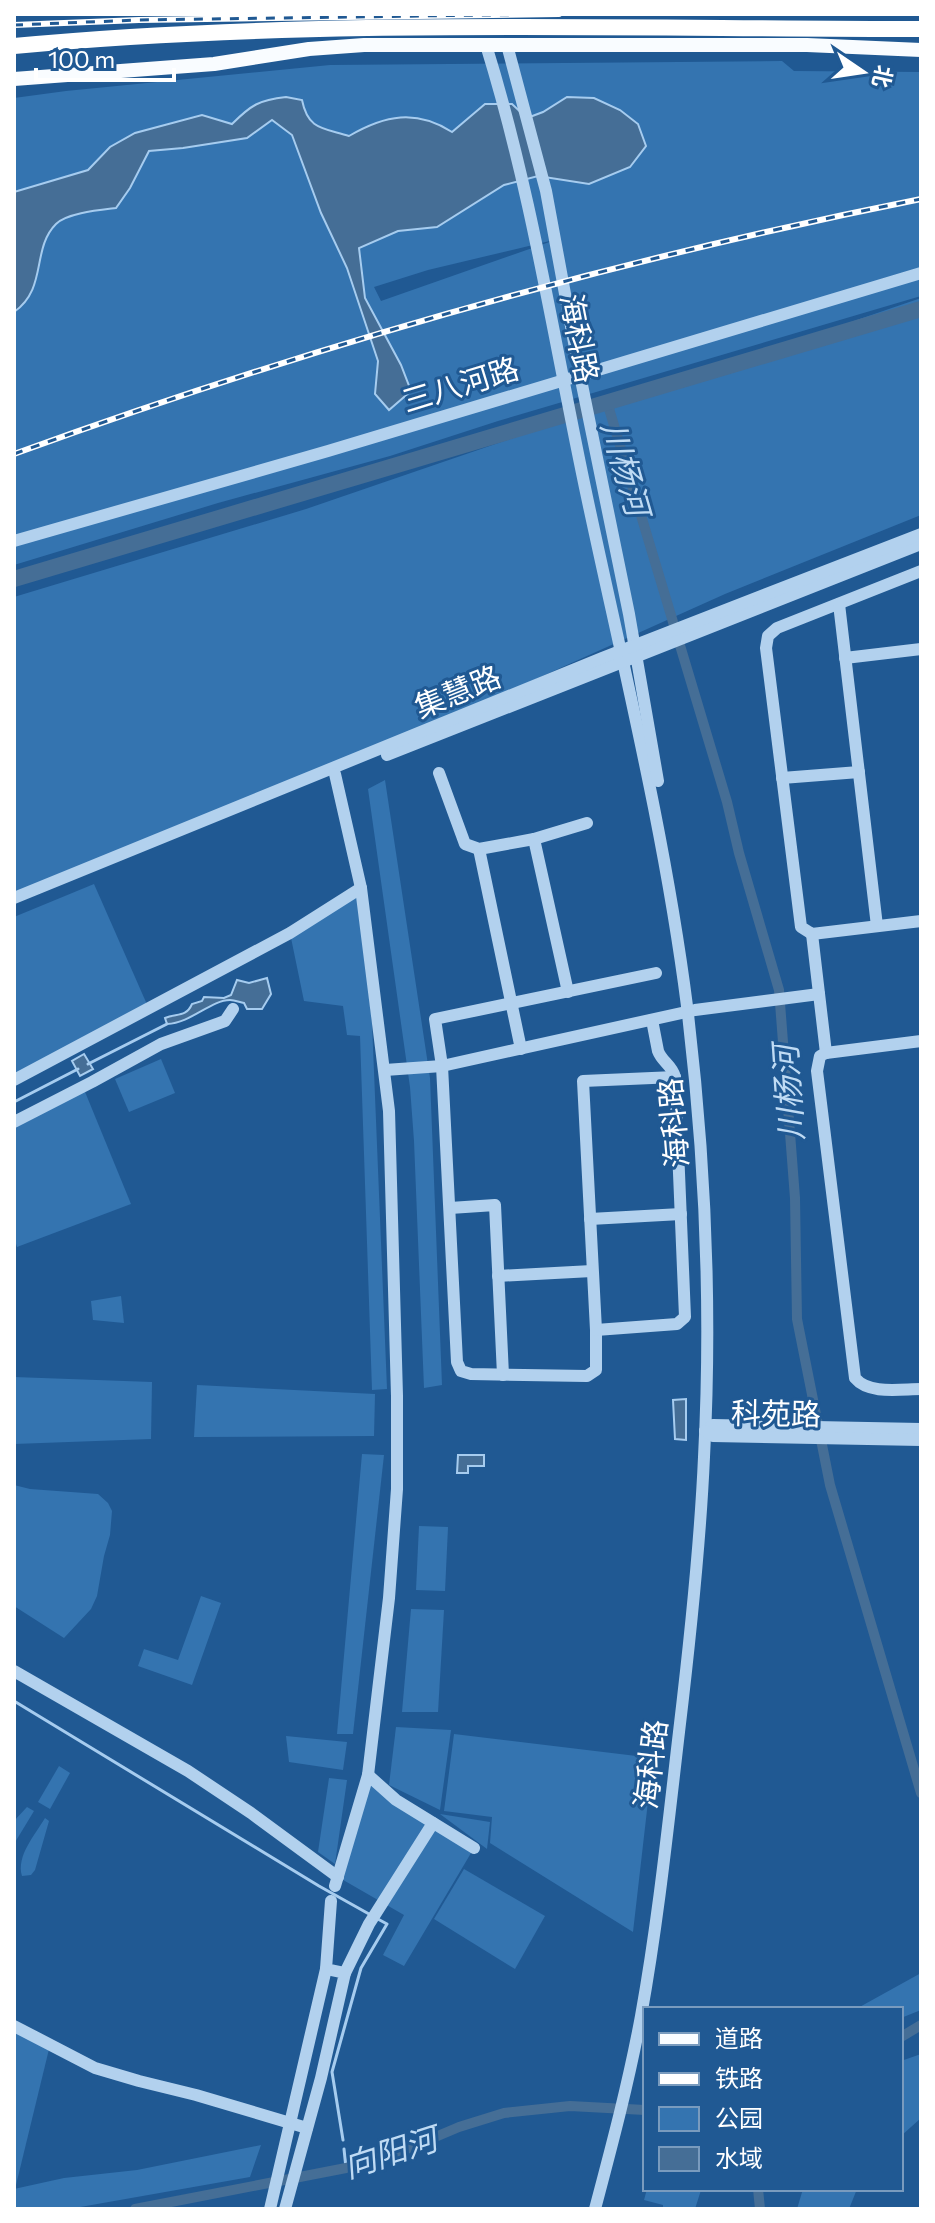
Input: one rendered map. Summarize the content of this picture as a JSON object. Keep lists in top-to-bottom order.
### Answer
{
  "streets": {
    "street": [
      "海科路",
      "三八河路",
      "集慧路",
      "科苑路"
    ]
  },
  "crossings": [
    ["海科路", "三八河路"],
    ["海科路", "集慧路"],
    ["海科路", "科苑路"]
  ],
  "water": ["川杨河", "向阳河"],
  "legend": [
    "道路",
    "铁路",
    "公园",
    "水域"
  ],
  "scale_bar": "100 m",
  "north": "right"
}
